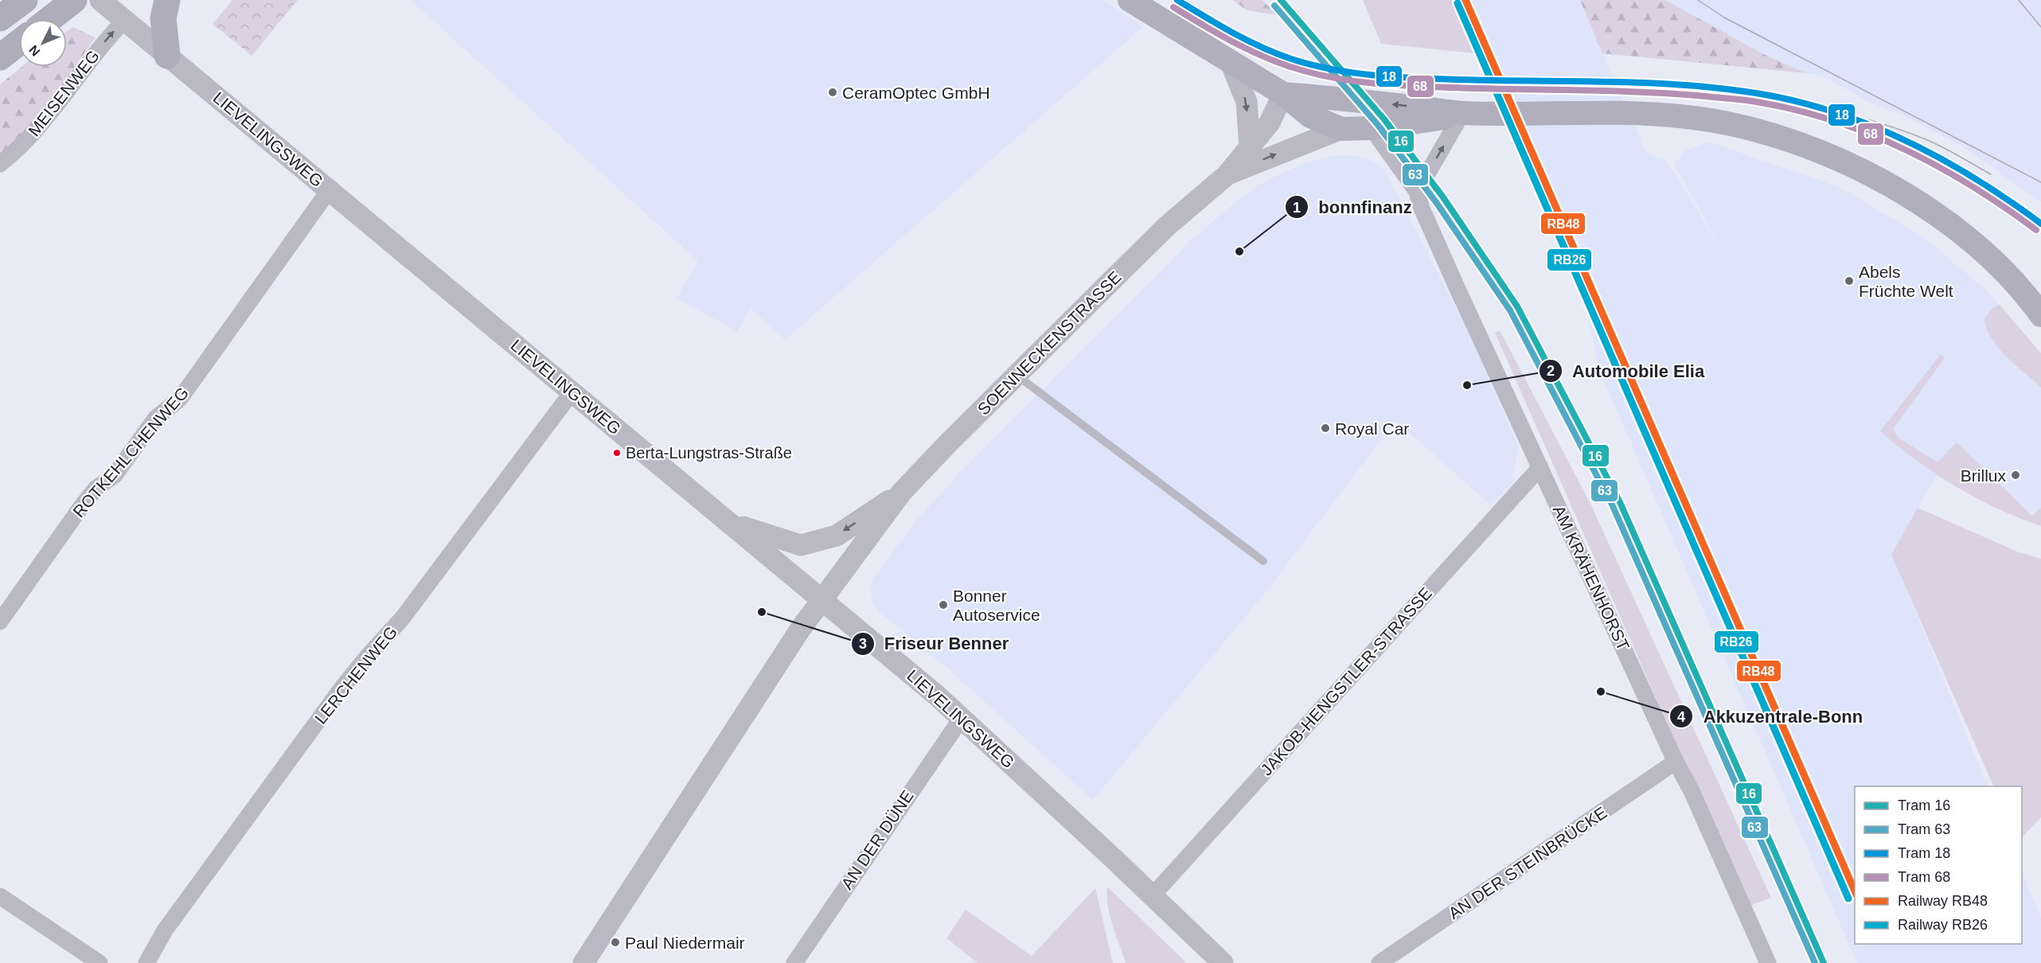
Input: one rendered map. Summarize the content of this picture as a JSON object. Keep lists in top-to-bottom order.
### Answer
{
  "streets": {
    "street": [
      "MEISENWEG",
      "LIEVELINGSWEG",
      "SOENNECKENSTRASSE",
      "ROTKEHLCHENWEG",
      "AM KRÄHENHORST",
      "LERCHENWEG",
      "JAKOB-HENGSTLER-STRASSE",
      "AN DER DÜNE",
      "AN DER STEINBRÜCKE"
    ]
  },
  "crossings": [
    ["MEISENWEG", "LIEVELINGSWEG"],
    ["LIEVELINGSWEG", "SOENNECKENSTRASSE"],
    ["LIEVELINGSWEG", "ROTKEHLCHENWEG"],
    ["LIEVELINGSWEG", "LERCHENWEG"],
    ["LIEVELINGSWEG", "JAKOB-HENGSTLER-STRASSE"],
    ["LIEVELINGSWEG", "AN DER DÜNE"],
    ["AM KRÄHENHORST", "JAKOB-HENGSTLER-STRASSE"],
    ["AM KRÄHENHORST", "AN DER STEINBRÜCKE"]
  ],
  "one_way": ["MEISENWEG"],
  "places": [
    "CeramOptec GmbH",
    "bonnfinanz",
    "Abels Früchte Welt",
    "Automobile Elia",
    "Royal Car",
    "Berta-Lungstras-Straße",
    "Brillux",
    "Bonner Autoservice",
    "Friseur Benner",
    "Akkuzentrale-Bonn",
    "Paul Niedermair"
  ],
  "lines": [
    "tram line 16",
    "tram line 18",
    "rail line RB48",
    "rail line RB26",
    "tram line 63",
    "tram line 68"
  ],
  "legend": [
    "Tram 16",
    "Tram 63",
    "Tram 18",
    "Tram 68",
    "Railway RB48",
    "Railway RB26"
  ],
  "north": "bottom left"
}
